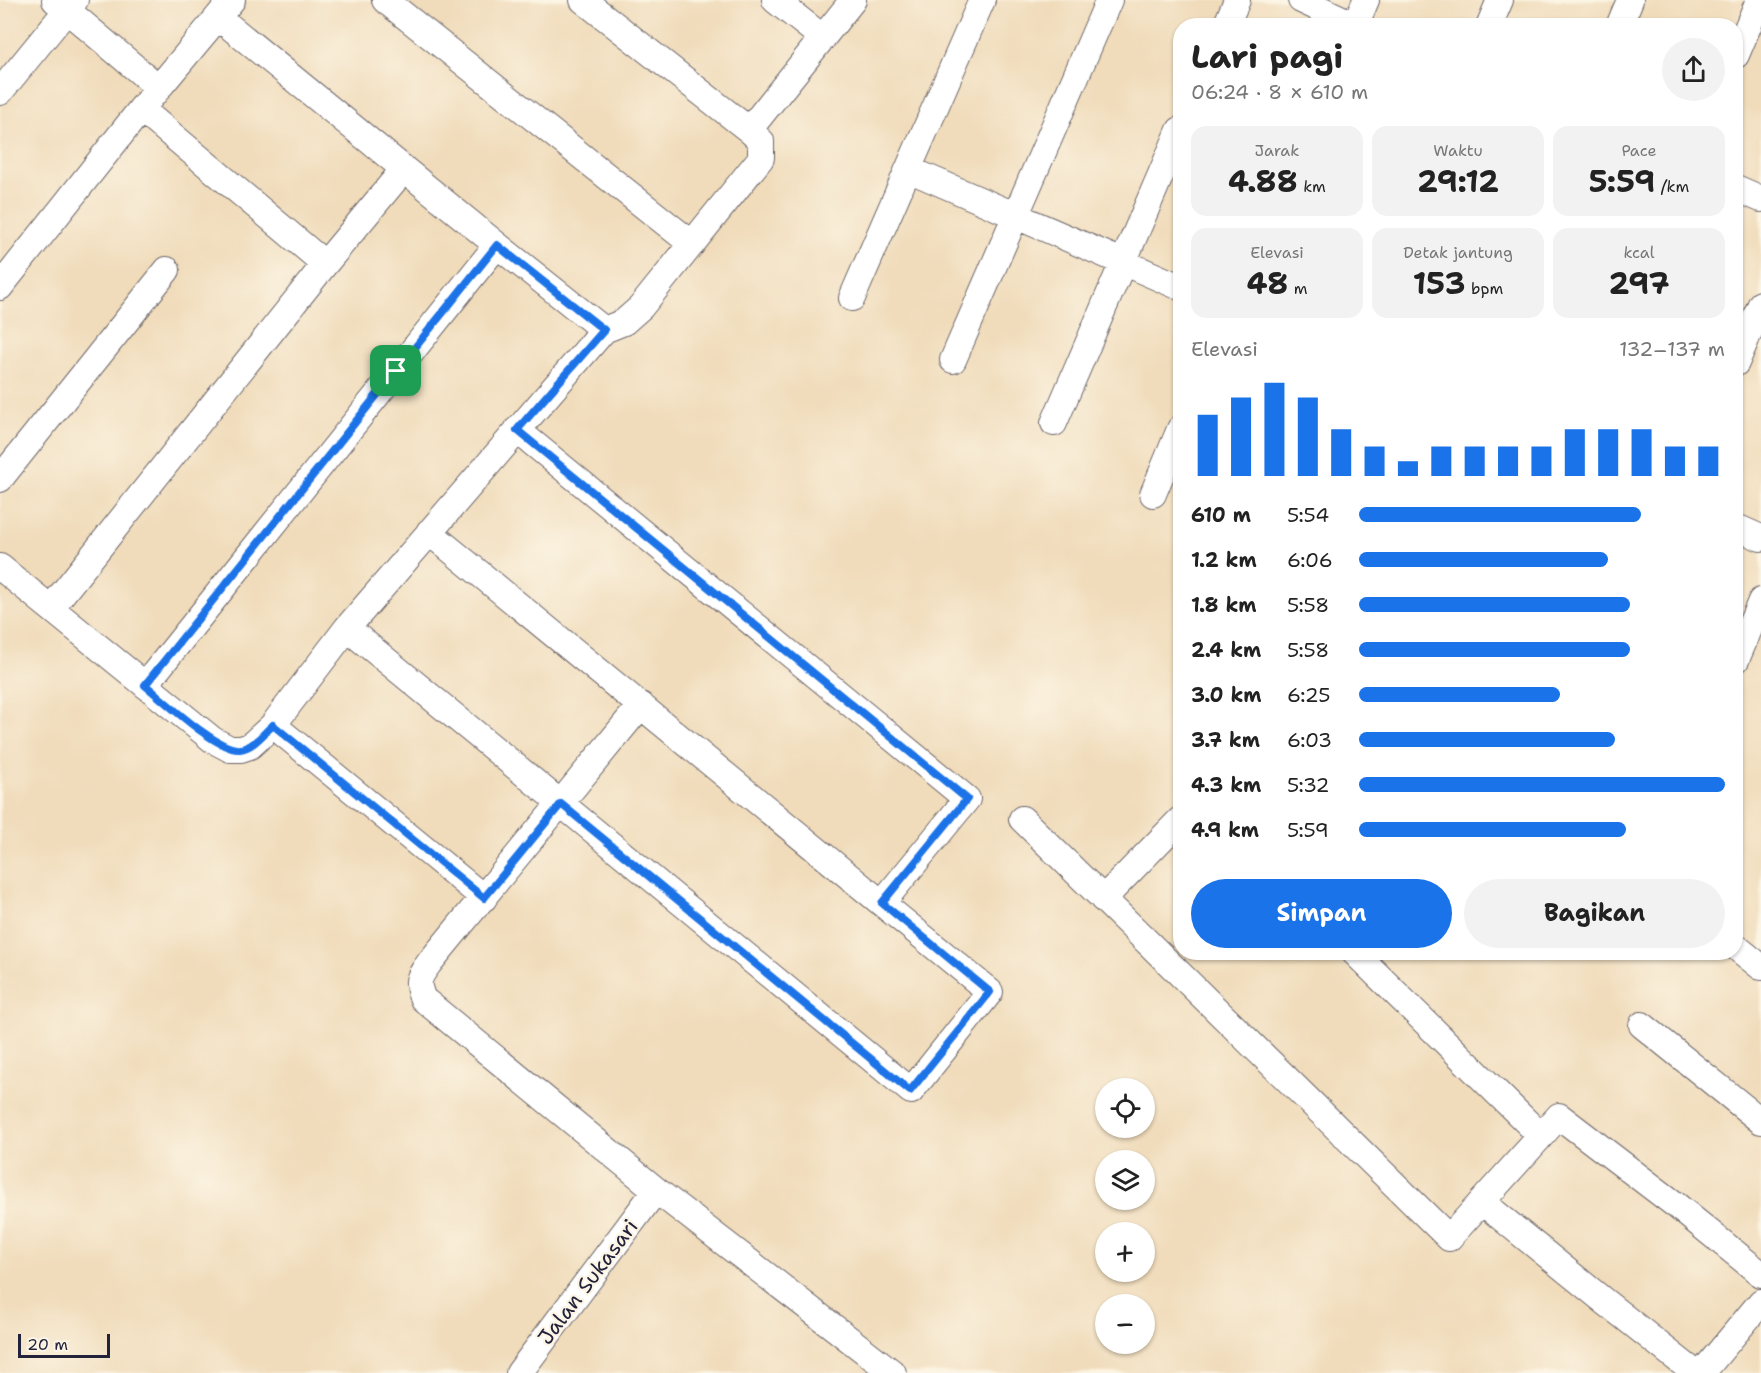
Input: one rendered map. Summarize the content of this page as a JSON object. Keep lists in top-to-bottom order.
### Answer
{
  "streets": {
    "street": ["Jalan Sukasari"]
  },
  "scale_bar": "20 m",
  "page": {
    "heading": ["Lari pagi", "06:24 · 8 × 610 m"],
    "stats": [
      ["Jarak", "4.88 km"],
      ["Waktu", "29:12"],
      ["Pace", "5:59 /km"],
      ["Elevasi", "48 m"],
      ["Detak jantung", "153 bpm"],
      ["kcal", "297"]
    ],
    "chart": ["Elevasi", "132–137 m"],
    "list": [
      {
        "name": "610 m",
        "note": "5:54"
      },
      {
        "name": "1.2 km",
        "note": "6:06"
      },
      {
        "name": "1.8 km",
        "note": "5:58"
      },
      {
        "name": "2.4 km",
        "note": "5:58"
      },
      {
        "name": "3.0 km",
        "note": "6:25"
      },
      {
        "name": "3.7 km",
        "note": "6:03"
      },
      {
        "name": "4.3 km",
        "note": "5:32"
      },
      {
        "name": "4.9 km",
        "note": "5:59"
      }
    ],
    "buttons": ["Simpan", "Bagikan"],
    "map_buttons": ["+", "−"],
    "scale": "20 m"
  }
}
